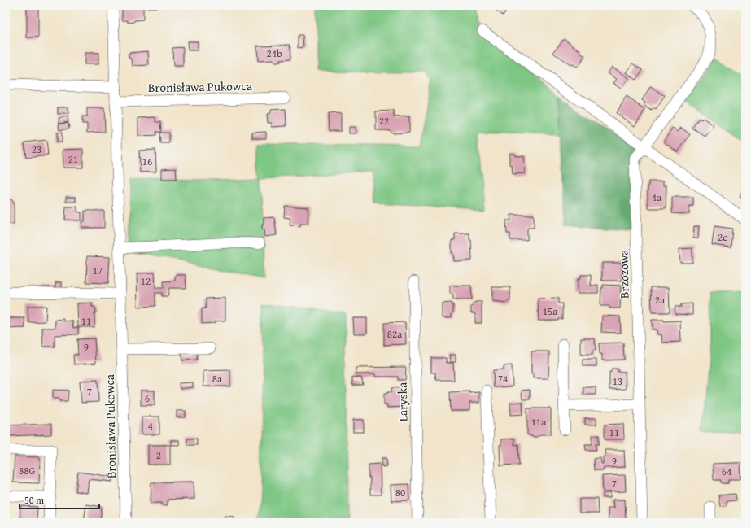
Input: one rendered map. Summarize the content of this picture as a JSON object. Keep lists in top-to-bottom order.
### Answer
{
  "streets": {
    "street": ["Bronisława Pukowca", "Brzozowa", "Laryska"]
  },
  "house_numbers": [
    "24b",
    "22",
    "23",
    "21",
    "16",
    "4a",
    "2c",
    "17",
    "12",
    "2a",
    "15a",
    "11",
    "82a",
    "9",
    "8a",
    "74",
    "13",
    "7",
    "6",
    "11a",
    "4",
    "11",
    "2",
    "9",
    "88G",
    "64",
    "7",
    "80"
  ],
  "scale_bar": "50 m"
}
